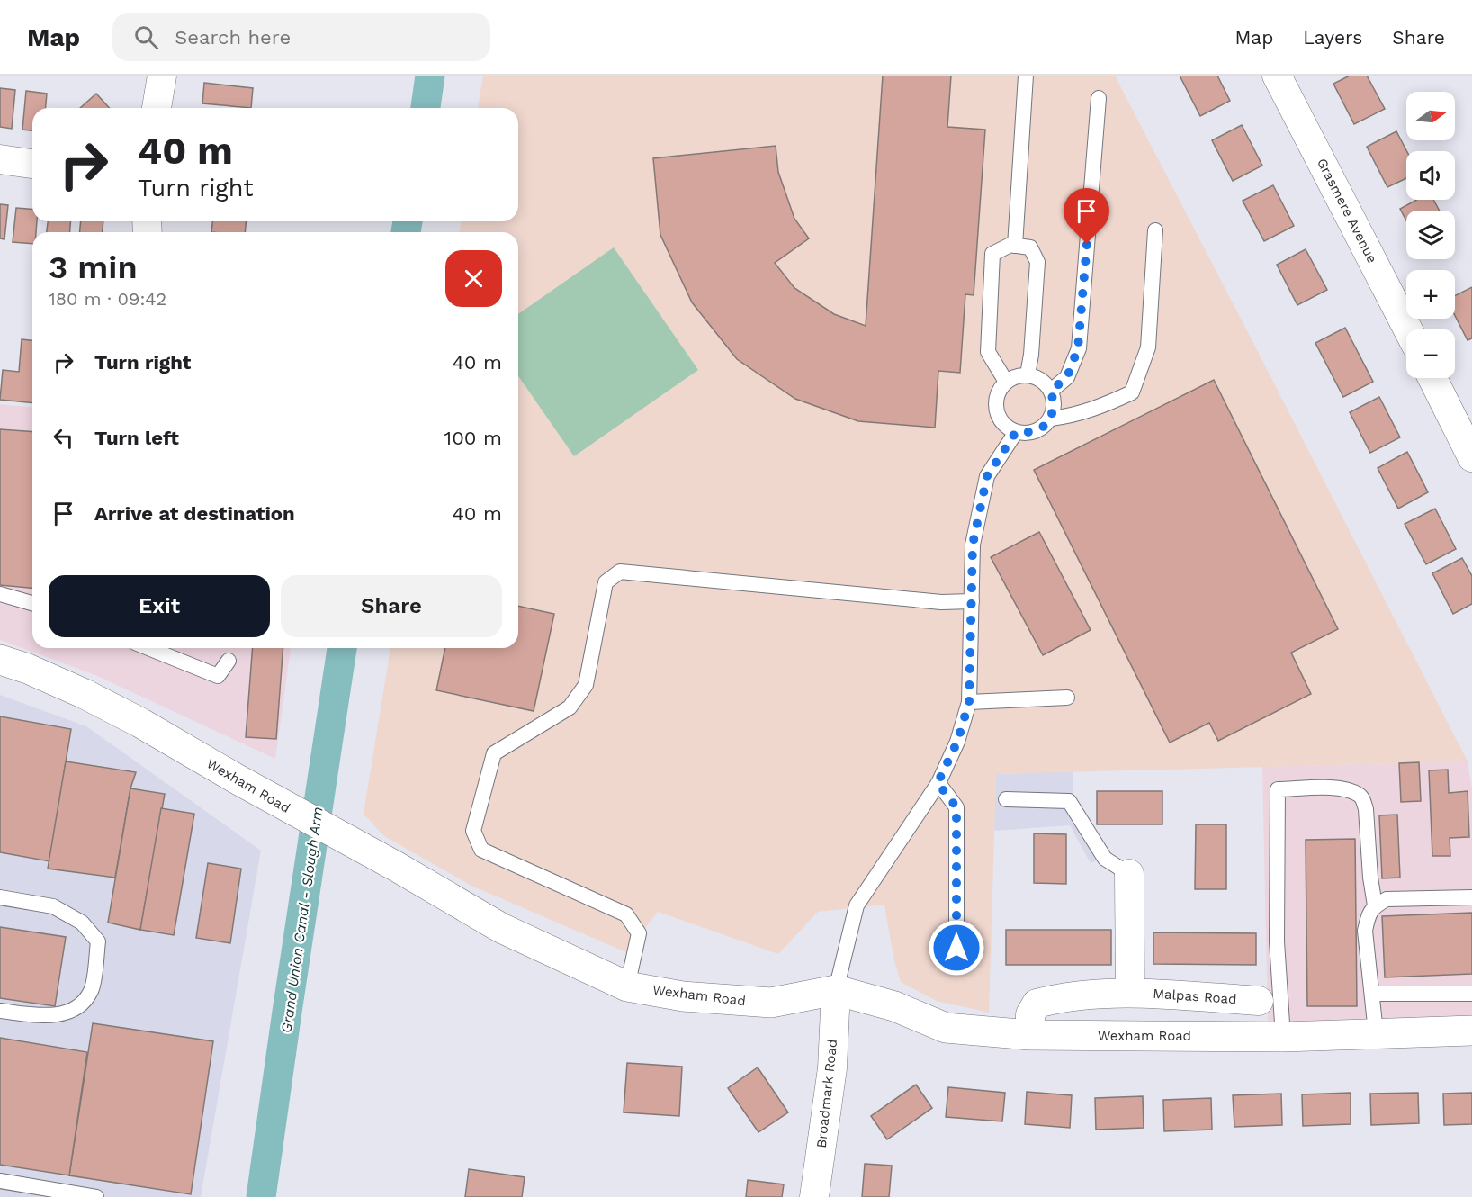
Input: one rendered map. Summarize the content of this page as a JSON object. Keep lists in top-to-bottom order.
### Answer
{
  "streets": {
    "street": [
      "Grasmere Avenue",
      "Wexham Road",
      "Malpas Road",
      "Broadmark Road"
    ]
  },
  "crossings": [
    ["Wexham Road", "Malpas Road"],
    ["Wexham Road", "Broadmark Road"]
  ],
  "water": ["Grand Union Canal - Slough Arm"],
  "north": "right",
  "page": {
    "header": "Map",
    "search": "Search here",
    "nav": ["Map", "Layers", "Share"],
    "map_buttons": ["+", "−"],
    "turn": ["40 m", "Turn right"],
    "heading": ["3 min", "180 m · 09:42"],
    "list": [
      {
        "name": "Turn right",
        "value": "40 m"
      },
      {
        "name": "Turn left",
        "value": "100 m"
      },
      {
        "name": "Arrive at destination",
        "value": "40 m"
      }
    ],
    "buttons": ["Exit", "Share"]
  }
}
